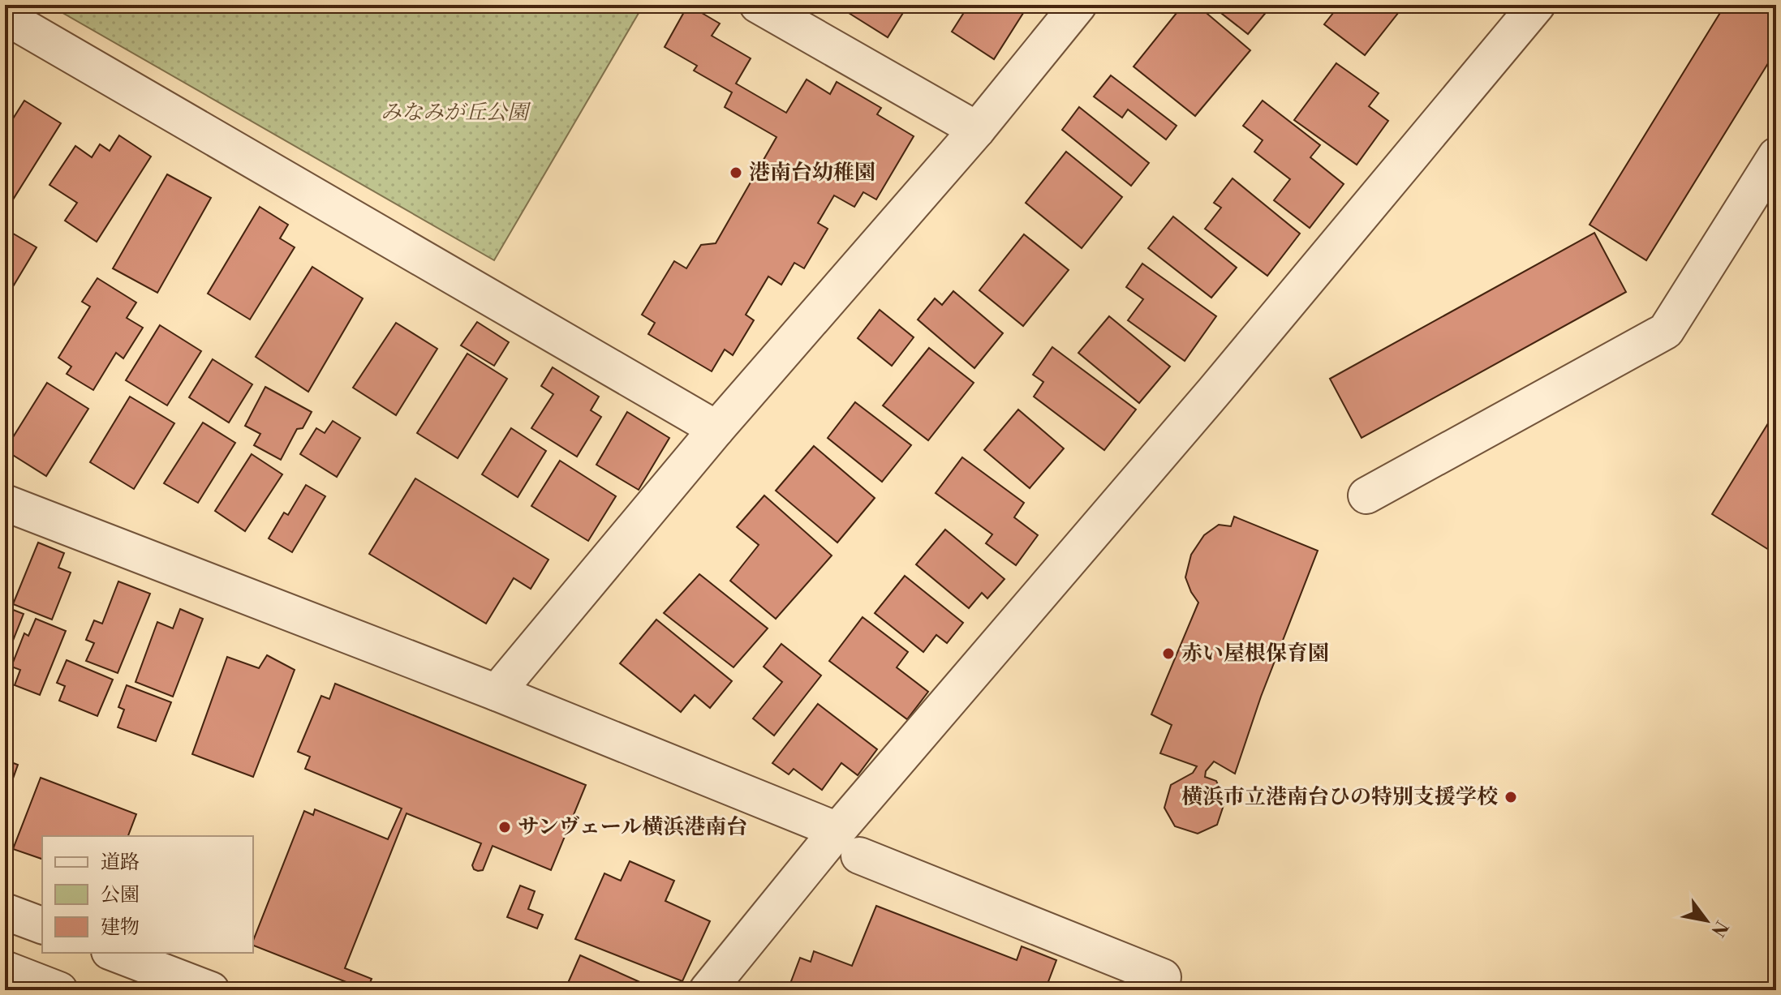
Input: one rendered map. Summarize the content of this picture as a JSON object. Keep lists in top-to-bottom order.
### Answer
{
  "parks": ["みなみが丘公園"],
  "places": [
    "港南台幼稚園",
    "赤い屋根保育園",
    "横浜市立港南台ひの特別支援学校",
    "サンヴェール横浜港南台"
  ],
  "legend": ["道路", "公園", "建物"],
  "north": "bottom right"
}
